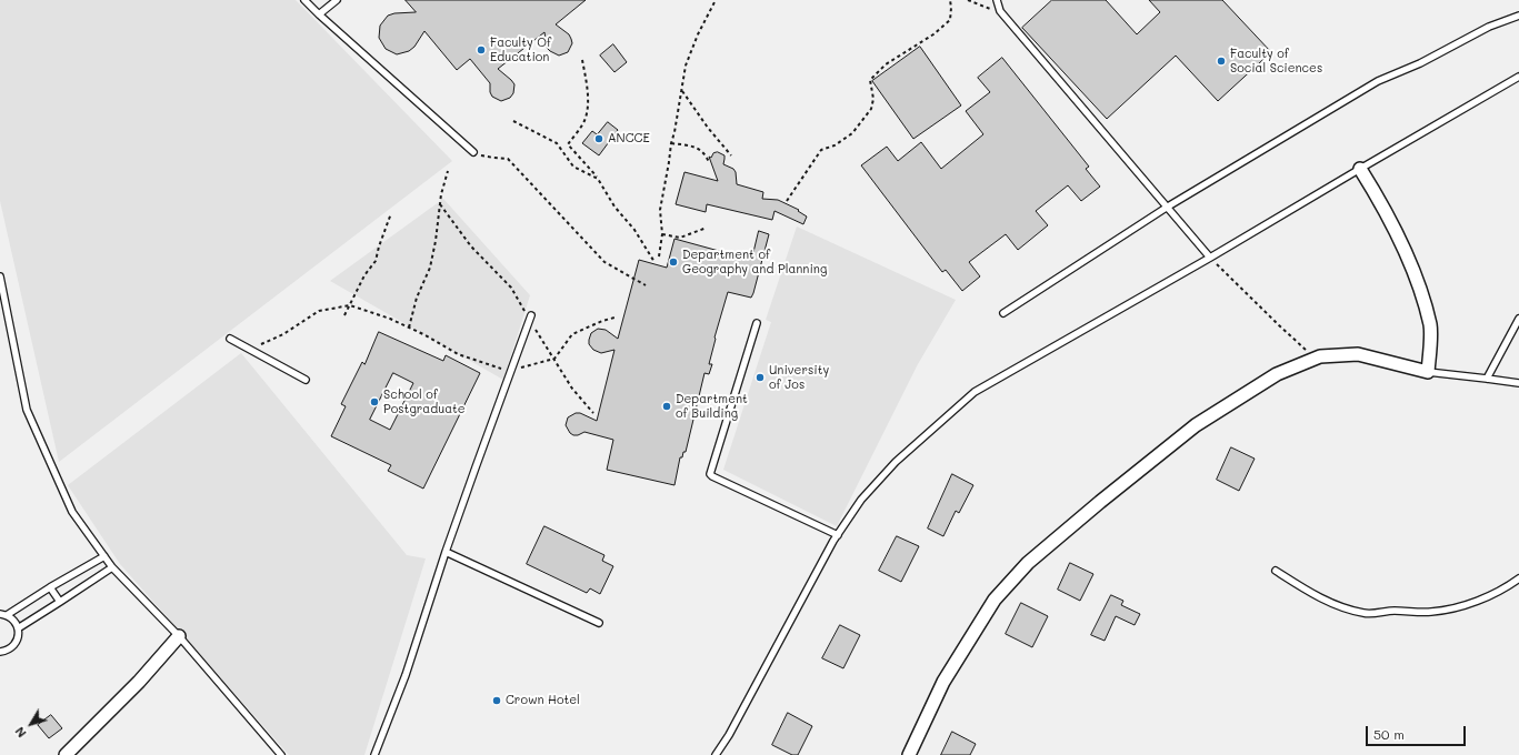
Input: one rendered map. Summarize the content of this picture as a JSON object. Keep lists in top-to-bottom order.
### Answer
{
  "places": [
    "Faculty Of Education",
    "Faculty of Social Sciences",
    "ANCCE",
    "Department of Geography and Planning",
    "University of Jos",
    "School of Postgraduate",
    "Department of Building",
    "Crown Hotel"
  ],
  "scale_bar": "50 m",
  "north": "bottom left"
}
